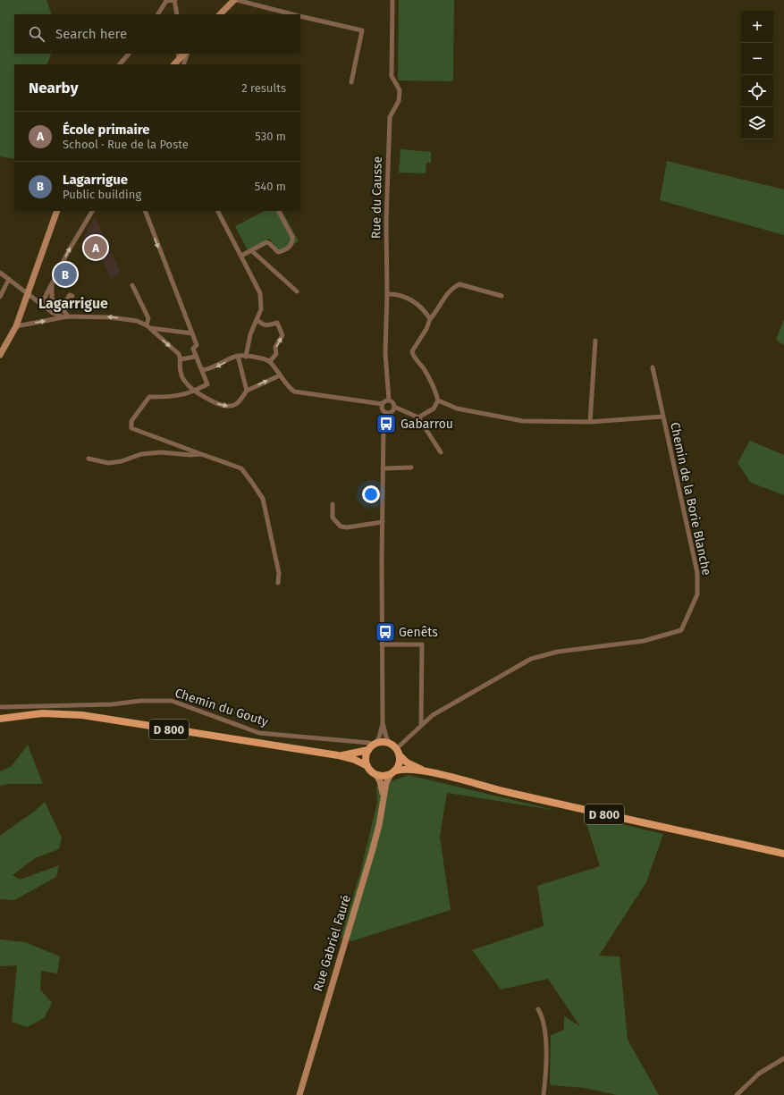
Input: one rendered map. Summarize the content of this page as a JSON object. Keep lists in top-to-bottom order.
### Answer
{
  "streets": {
    "main road": ["D 800"],
    "street": [
      "Rue du Causse",
      "Chemin de la Borie Blanche",
      "Chemin du Gouty",
      "Rue Gabriel Fauré"
    ]
  },
  "crossings": [
    ["Chemin de la Borie Blanche", "Chemin du Gouty"],
    ["Chemin de la Borie Blanche", "D 800"],
    ["Chemin de la Borie Blanche", "Rue Gabriel Fauré"],
    ["Chemin du Gouty", "D 800"],
    ["Chemin du Gouty", "Rue Gabriel Fauré"],
    ["D 800", "Rue Gabriel Fauré"]
  ],
  "districts": ["Lagarrigue"],
  "places": {
    "bus stop": ["Gabarrou", "Genêts"]
  },
  "page": {
    "map_buttons": ["+", "−"],
    "search": "Search here",
    "heading": ["Nearby", "2 results"],
    "list": [
      {
        "mark": "A",
        "name": "École primaire",
        "note": "School · Rue de la Poste",
        "value": "530 m"
      },
      {
        "mark": "B",
        "name": "Lagarrigue",
        "note": "Public building",
        "value": "540 m"
      }
    ],
    "pins": ["A", "B"]
  }
}
